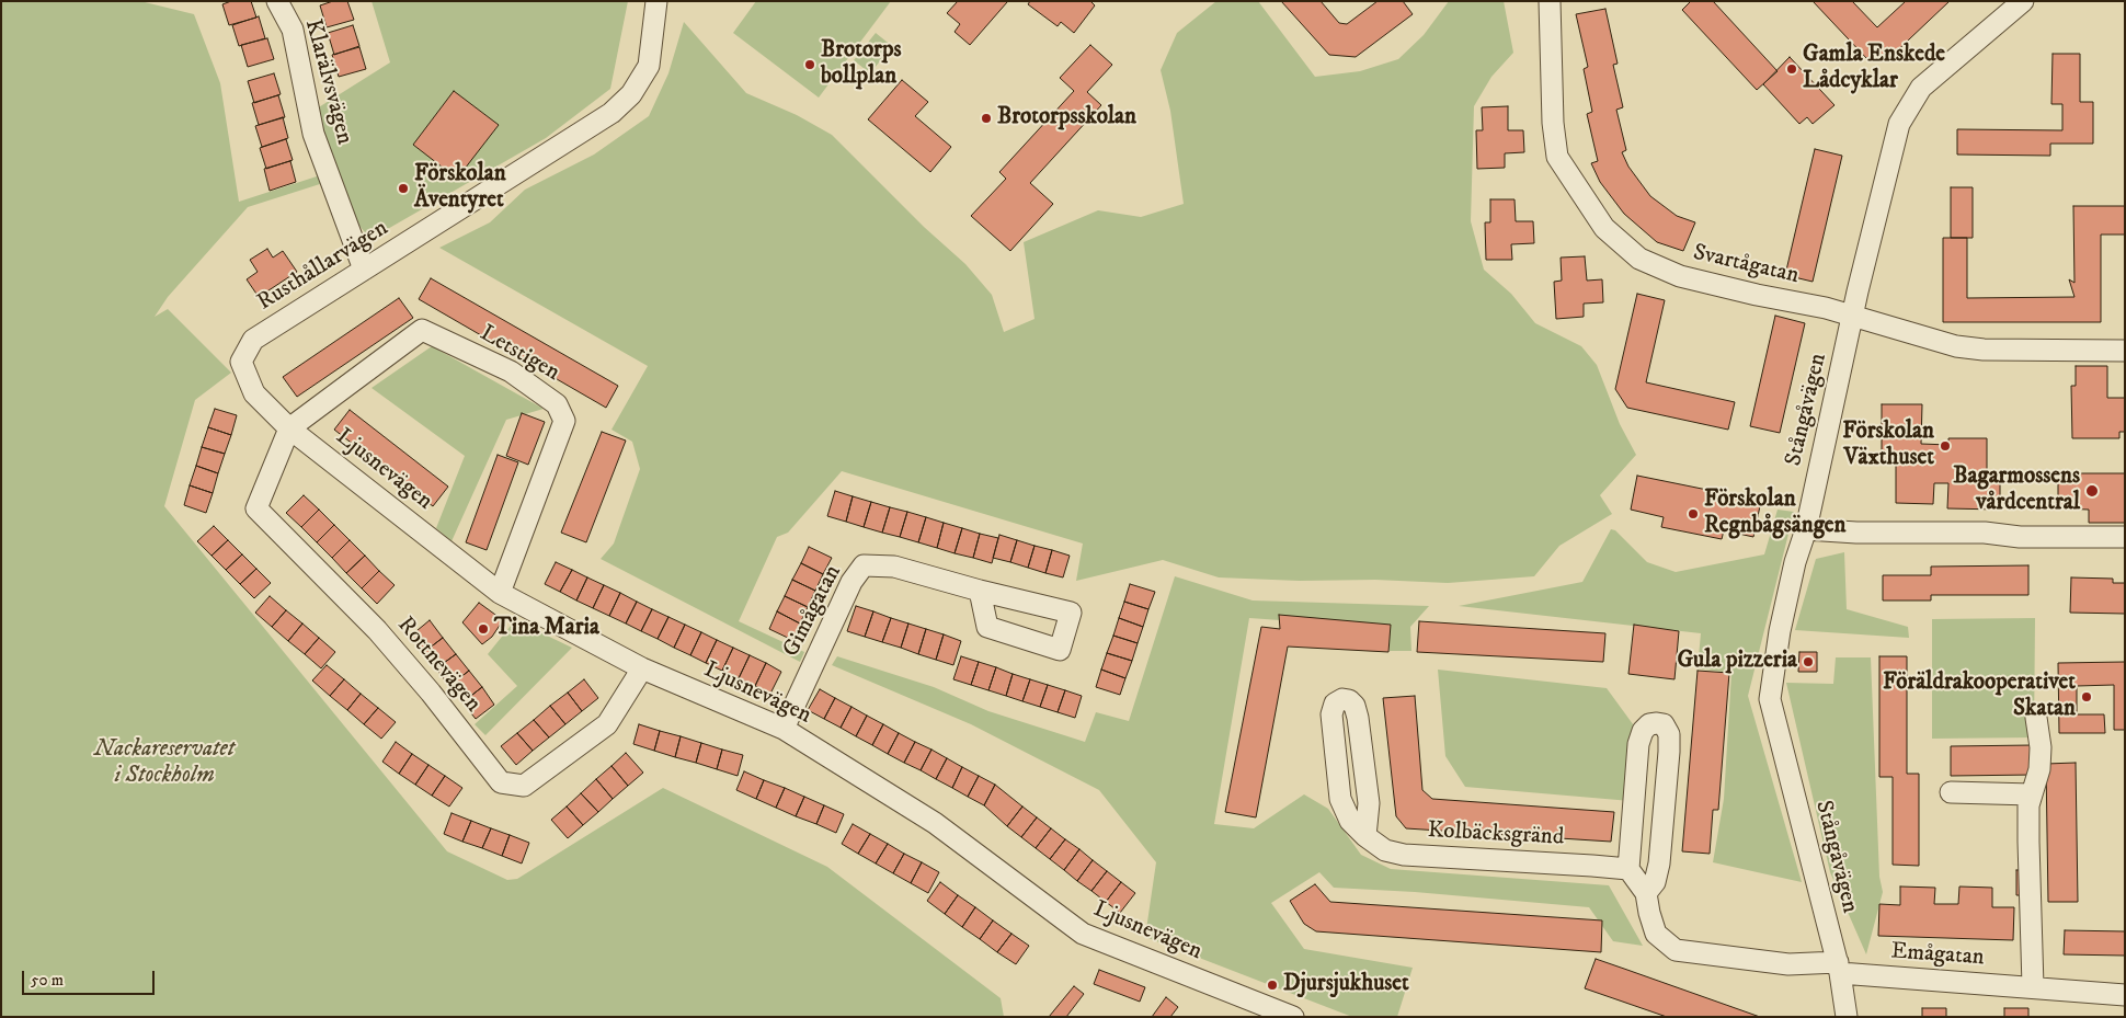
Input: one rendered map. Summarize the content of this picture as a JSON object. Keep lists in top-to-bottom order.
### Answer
{
  "streets": {
    "street": [
      "Klarälvsvägen",
      "Svartågatan",
      "Rusthållarvägen",
      "Letstigen",
      "Stångåvägen",
      "Ljusnevägen",
      "Gimågatan",
      "Rottnevägen",
      "Kolbäcksgränd",
      "Emågatan"
    ]
  },
  "crossings": [
    ["Klarälvsvägen", "Rusthållarvägen"],
    ["Svartågatan", "Stångåvägen"],
    ["Rusthållarvägen", "Ljusnevägen"],
    ["Letstigen", "Ljusnevägen"],
    ["Letstigen", "Rottnevägen"],
    ["Stångåvägen", "Emågatan"],
    ["Ljusnevägen", "Gimågatan"],
    ["Ljusnevägen", "Rottnevägen"]
  ],
  "parks": ["Nackareservatet i Stockholm"],
  "places": [
    "Brotorps bollplan",
    "Gamla Enskede Lådcyklar",
    "Brotorpsskolan",
    "Förskolan Äventyret",
    "Förskolan Växthuset",
    "Bagarmossens vårdcentral",
    "Förskolan Regnbågsängen",
    "Tina Maria",
    "Gula pizzeria",
    "Föräldrakooperativet Skatan",
    "Djursjukhuset"
  ],
  "scale_bar": "50 m"
}
